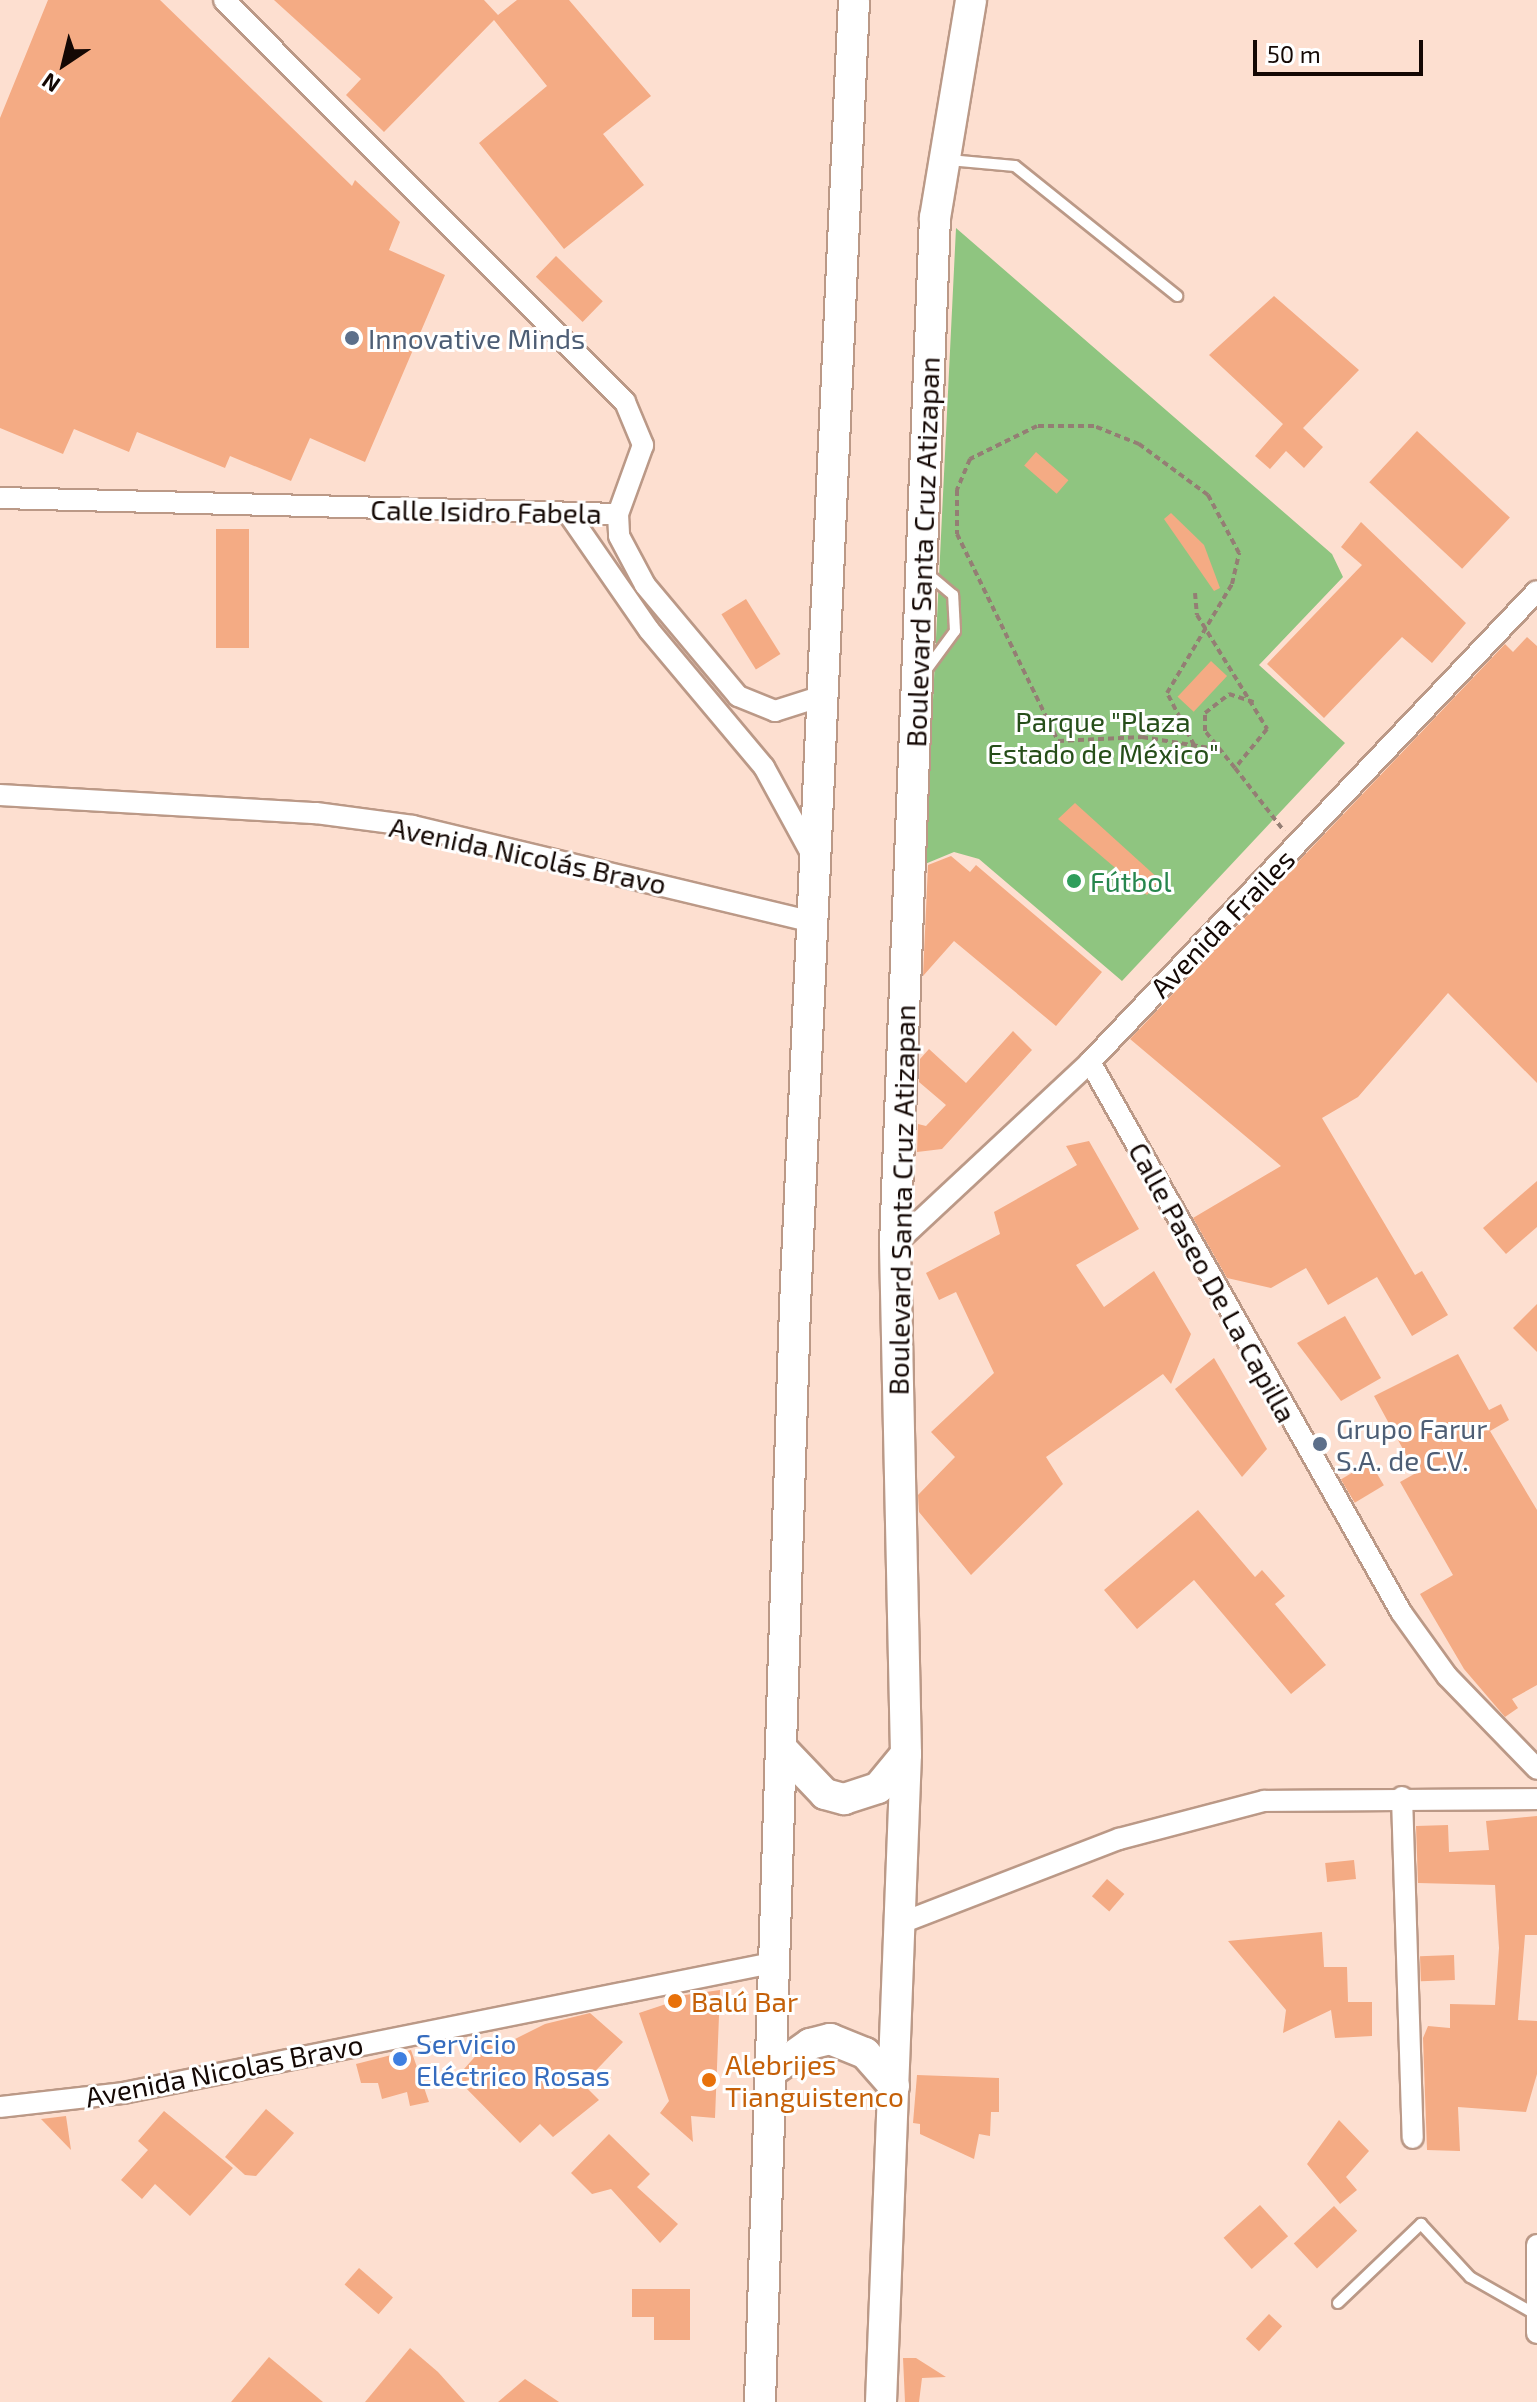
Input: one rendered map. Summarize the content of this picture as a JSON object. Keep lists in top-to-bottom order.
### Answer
{
  "streets": {
    "main road": ["Boulevard Santa Cruz Atizapan"],
    "street": [
      "Calle Isidro Fabela",
      "Avenida Nicolás Bravo",
      "Avenida Frailes",
      "Calle Paseo De La Capilla",
      "Avenida Nicolas Bravo"
    ]
  },
  "crossings": [
    ["Boulevard Santa Cruz Atizapan", "Avenida Frailes"],
    ["Avenida Frailes", "Calle Paseo De La Capilla"]
  ],
  "parks": ["Parque \"Plaza Estado de México\""],
  "places": [
    "Innovative Minds",
    "Fútbol",
    "Grupo Farur S.A. de C.V.",
    "Balú Bar",
    "Servicio Eléctrico Rosas",
    "Alebrijes Tianguistenco"
  ],
  "scale_bar": "50 m",
  "north": "bottom left"
}
